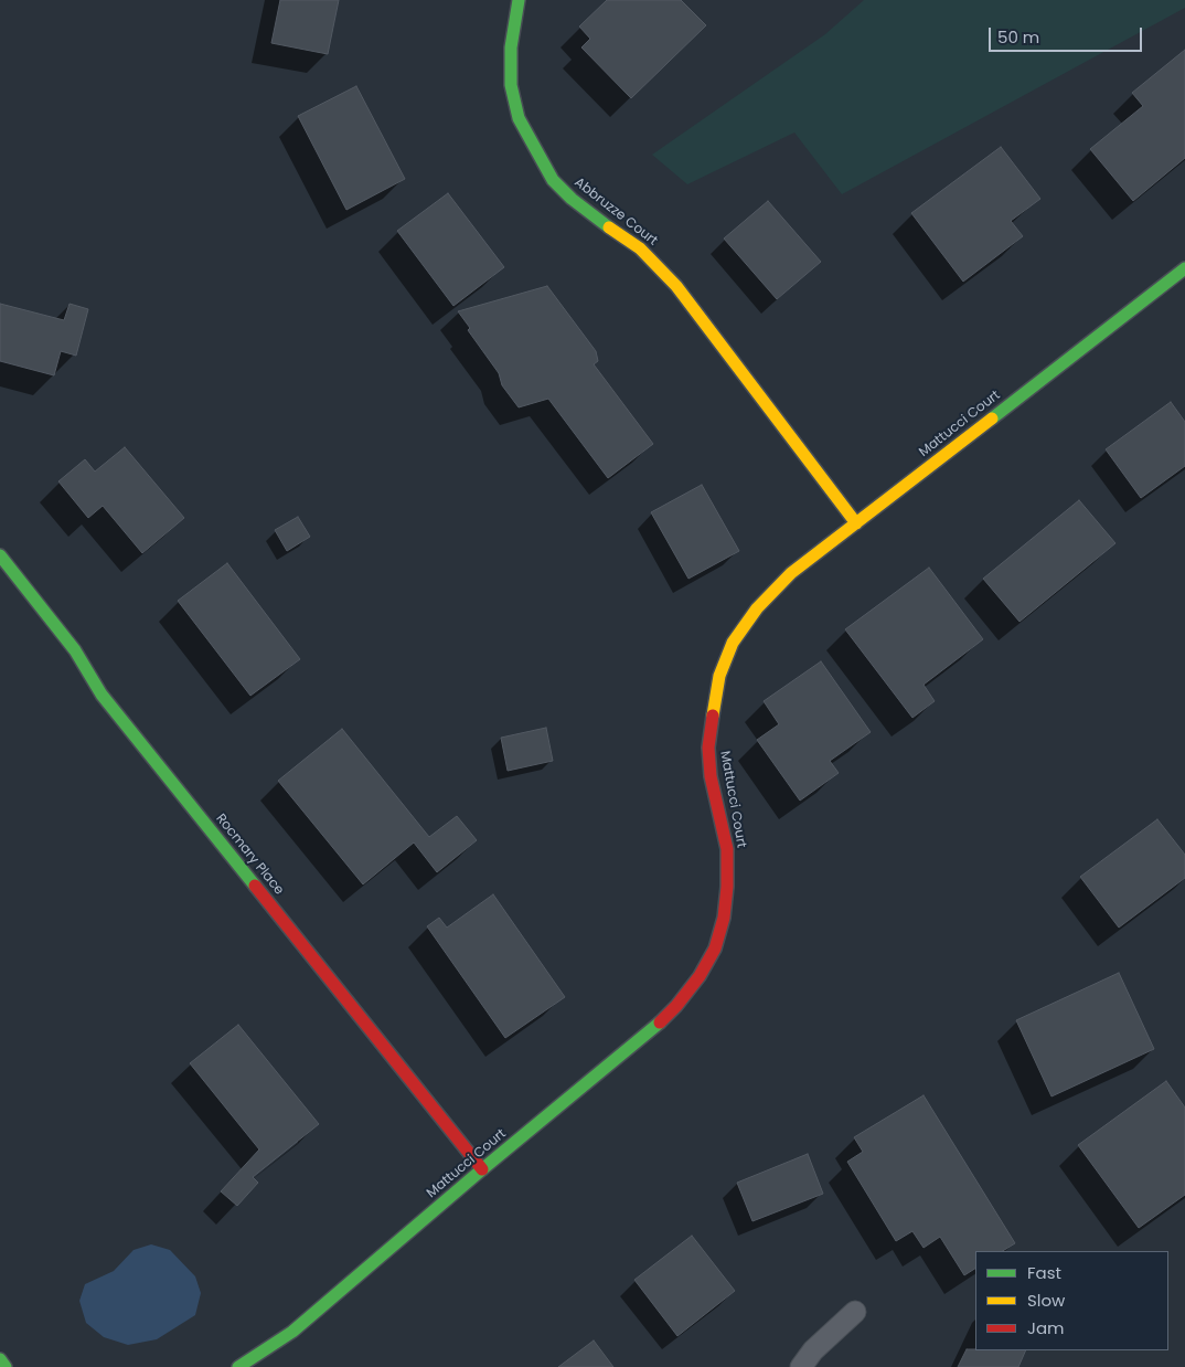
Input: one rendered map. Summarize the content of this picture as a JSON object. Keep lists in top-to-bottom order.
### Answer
{
  "streets": {
    "street": ["Abbruzze Court", "Mattucci Court", "Rocmary Place"]
  },
  "crossings": [
    ["Abbruzze Court", "Mattucci Court"],
    ["Mattucci Court", "Rocmary Place"]
  ],
  "legend": ["Fast", "Slow", "Jam"],
  "scale_bar": "50 m"
}
